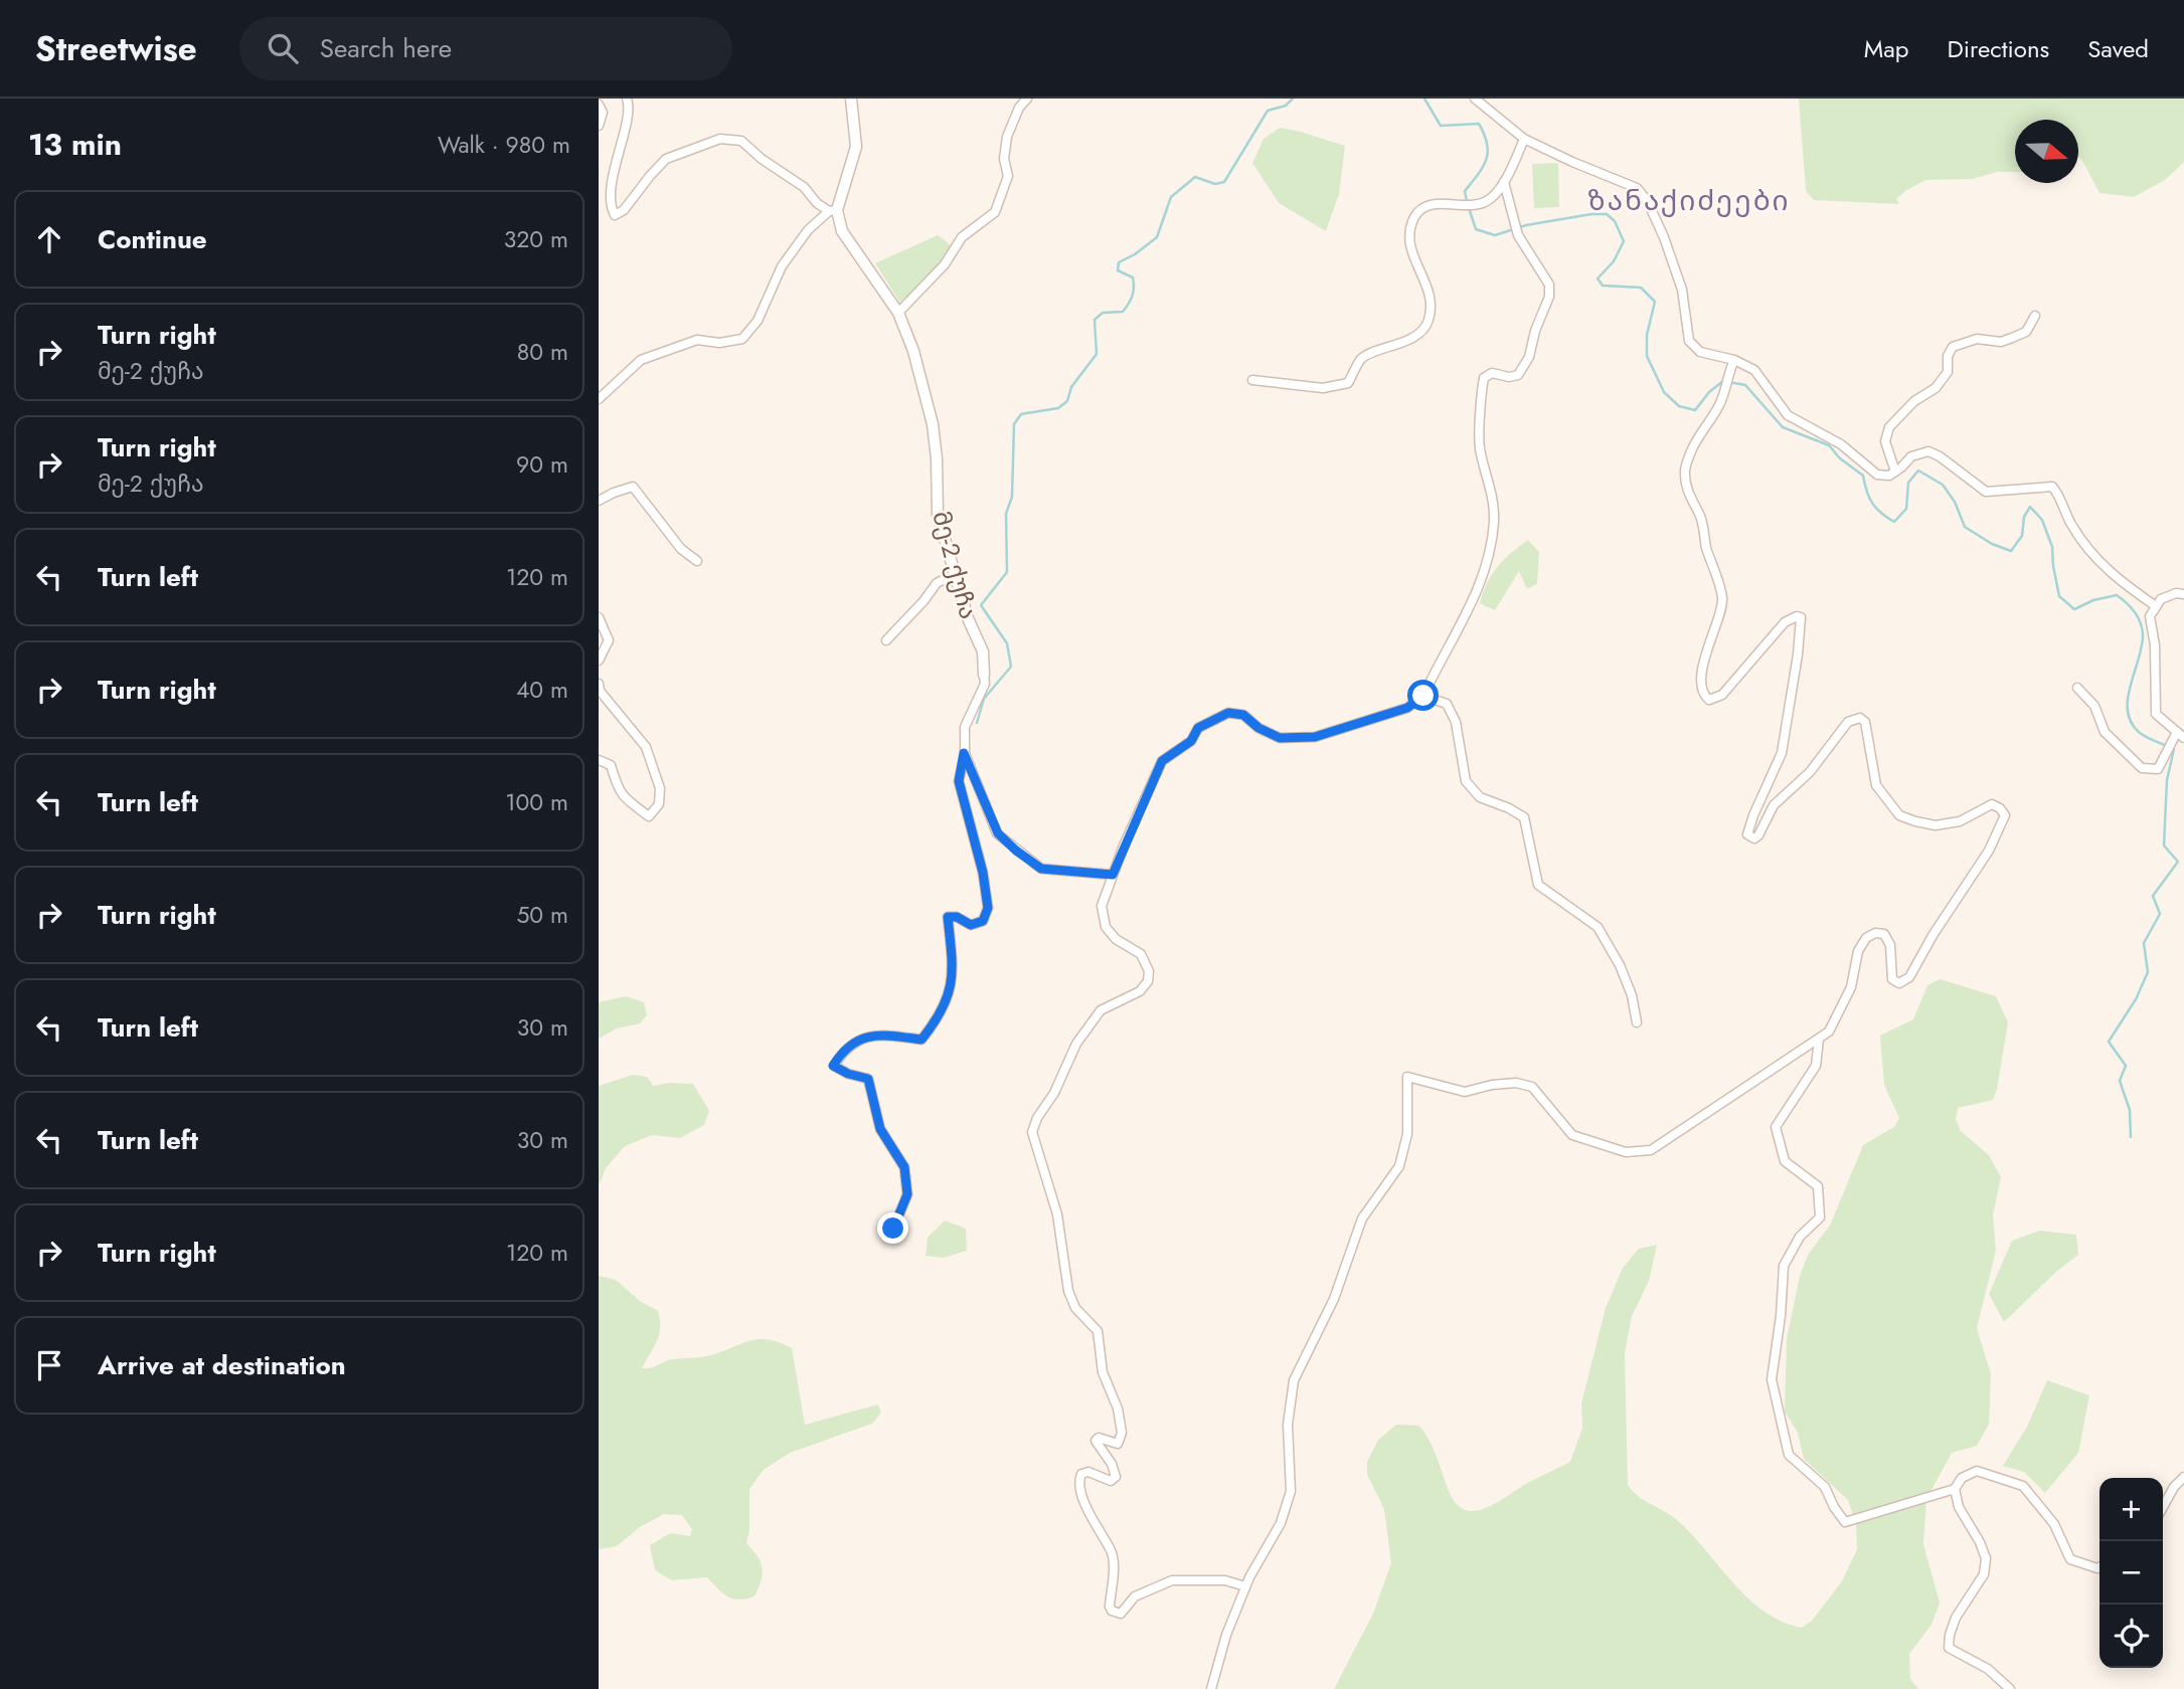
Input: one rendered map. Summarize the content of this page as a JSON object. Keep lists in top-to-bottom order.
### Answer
{
  "streets": {
    "street": ["მე-2 ქუჩა"]
  },
  "districts": ["ზანაქიძეები"],
  "north": "right",
  "page": {
    "header": "Streetwise",
    "search": "Search here",
    "nav": ["Map", "Directions", "Saved"],
    "heading": ["13 min", "Walk · 980 m"],
    "list": [
      ["Continue", "320 m"],
      ["Turn right", "მე-2 ქუჩა", "80 m"],
      ["Turn right", "მე-2 ქუჩა", "90 m"],
      ["Turn left", "120 m"],
      ["Turn right", "40 m"],
      ["Turn left", "100 m"],
      ["Turn right", "50 m"],
      ["Turn left", "30 m"],
      ["Turn left", "30 m"],
      ["Turn right", "120 m"],
      "Arrive at destination"
    ],
    "map_buttons": ["+", "−"]
  }
}
